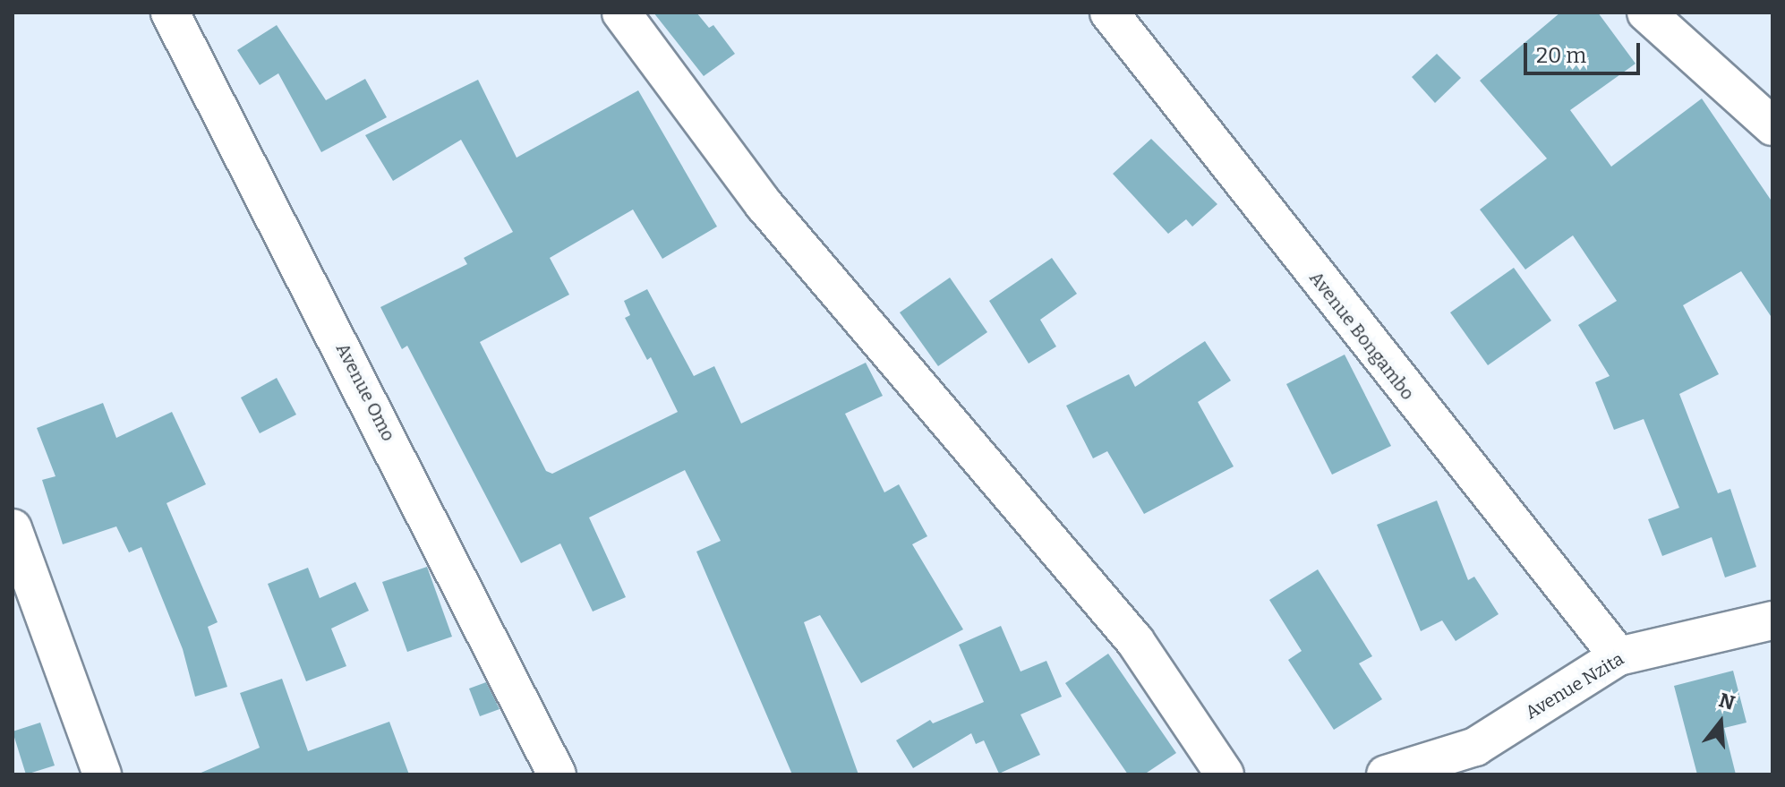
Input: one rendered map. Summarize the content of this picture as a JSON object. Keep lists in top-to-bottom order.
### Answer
{
  "streets": {
    "street": ["Avenue Bongambo", "Avenue Omo", "Avenue Nzita"]
  },
  "crossings": [
    ["Avenue Bongambo", "Avenue Nzita"]
  ],
  "scale_bar": "20 m",
  "north": "top"
}
